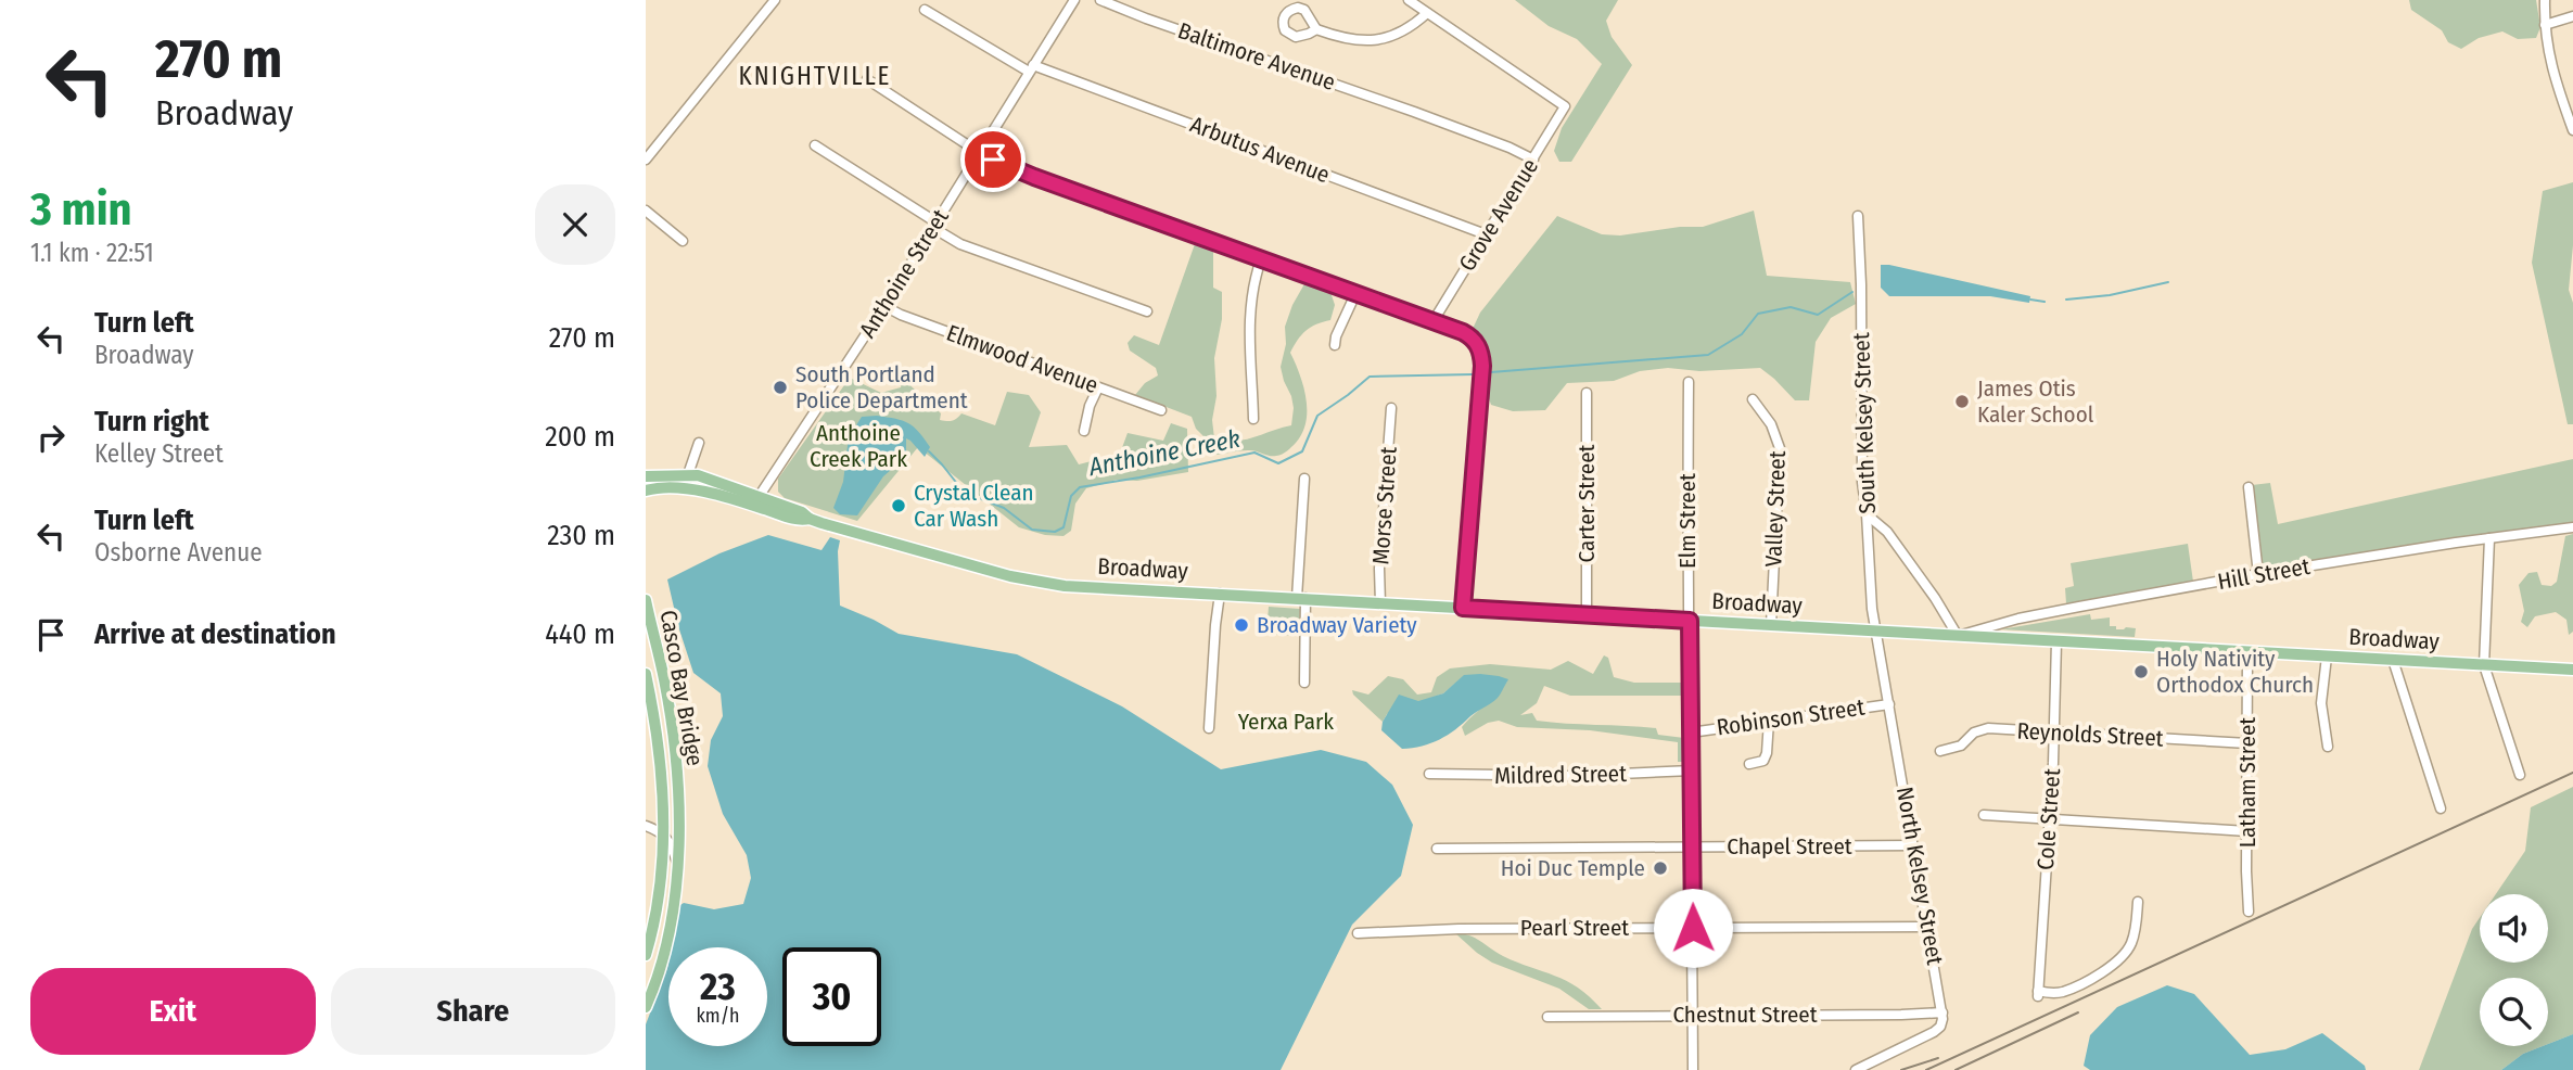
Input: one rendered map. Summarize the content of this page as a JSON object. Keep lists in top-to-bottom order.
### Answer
{
  "streets": {
    "main road": ["Broadway", "Casco Bay Bridge"],
    "street": [
      "Baltimore Avenue",
      "Arbutus Avenue",
      "Grove Avenue",
      "Anthoine Street",
      "Elmwood Avenue",
      "South Kelsey Street",
      "Carter Street",
      "Morse Street",
      "Valley Street",
      "Elm Street",
      "Hill Street",
      "Robinson Street",
      "Reynolds Street",
      "Mildred Street",
      "Latham Street",
      "Cole Street",
      "Chapel Street",
      "North Kelsey Street",
      "Pearl Street",
      "Chestnut Street"
    ]
  },
  "crossings": [
    ["Baltimore Avenue", "Grove Avenue"],
    ["Arbutus Avenue", "Grove Avenue"],
    ["Arbutus Avenue", "Anthoine Street"],
    ["Anthoine Street", "Elmwood Avenue"],
    ["Anthoine Street", "Broadway"],
    ["South Kelsey Street", "Broadway"],
    ["South Kelsey Street", "North Kelsey Street"],
    ["Carter Street", "Broadway"],
    ["Morse Street", "Broadway"],
    ["Valley Street", "Broadway"],
    ["Elm Street", "Broadway"],
    ["Elm Street", "Robinson Street"],
    ["Elm Street", "Mildred Street"],
    ["Elm Street", "Chapel Street"],
    ["Elm Street", "Pearl Street"],
    ["Elm Street", "Chestnut Street"],
    ["Broadway", "Hill Street"],
    ["Broadway", "Latham Street"],
    ["Broadway", "Cole Street"],
    ["Broadway", "North Kelsey Street"],
    ["Robinson Street", "North Kelsey Street"],
    ["Reynolds Street", "Latham Street"],
    ["Reynolds Street", "Cole Street"],
    ["Chapel Street", "North Kelsey Street"],
    ["North Kelsey Street", "Pearl Street"],
    ["North Kelsey Street", "Chestnut Street"]
  ],
  "districts": ["KNIGHTVILLE"],
  "water": ["Anthoine Creek"],
  "parks": ["Anthoine Creek Park", "Yerxa Park"],
  "places": [
    "South Portland Police Department",
    "James Otis Kaler School",
    "Crystal Clean Car Wash",
    "Broadway Variety",
    "Holy Nativity Orthodox Church",
    "Hoi Duc Temple"
  ],
  "page": {
    "turn": ["270 m", "Broadway"],
    "heading": ["3 min", "1.1 km · 22:51"],
    "list": [
      {
        "name": "Turn left",
        "note": "Broadway",
        "value": "270 m"
      },
      {
        "name": "Turn right",
        "note": "Kelley Street",
        "value": "200 m"
      },
      {
        "name": "Turn left",
        "note": "Osborne Avenue",
        "value": "230 m"
      },
      {
        "name": "Arrive at destination",
        "value": "440 m"
      }
    ],
    "speed": "23 km/h",
    "limit": "30",
    "buttons": ["Exit", "Share"]
  }
}
